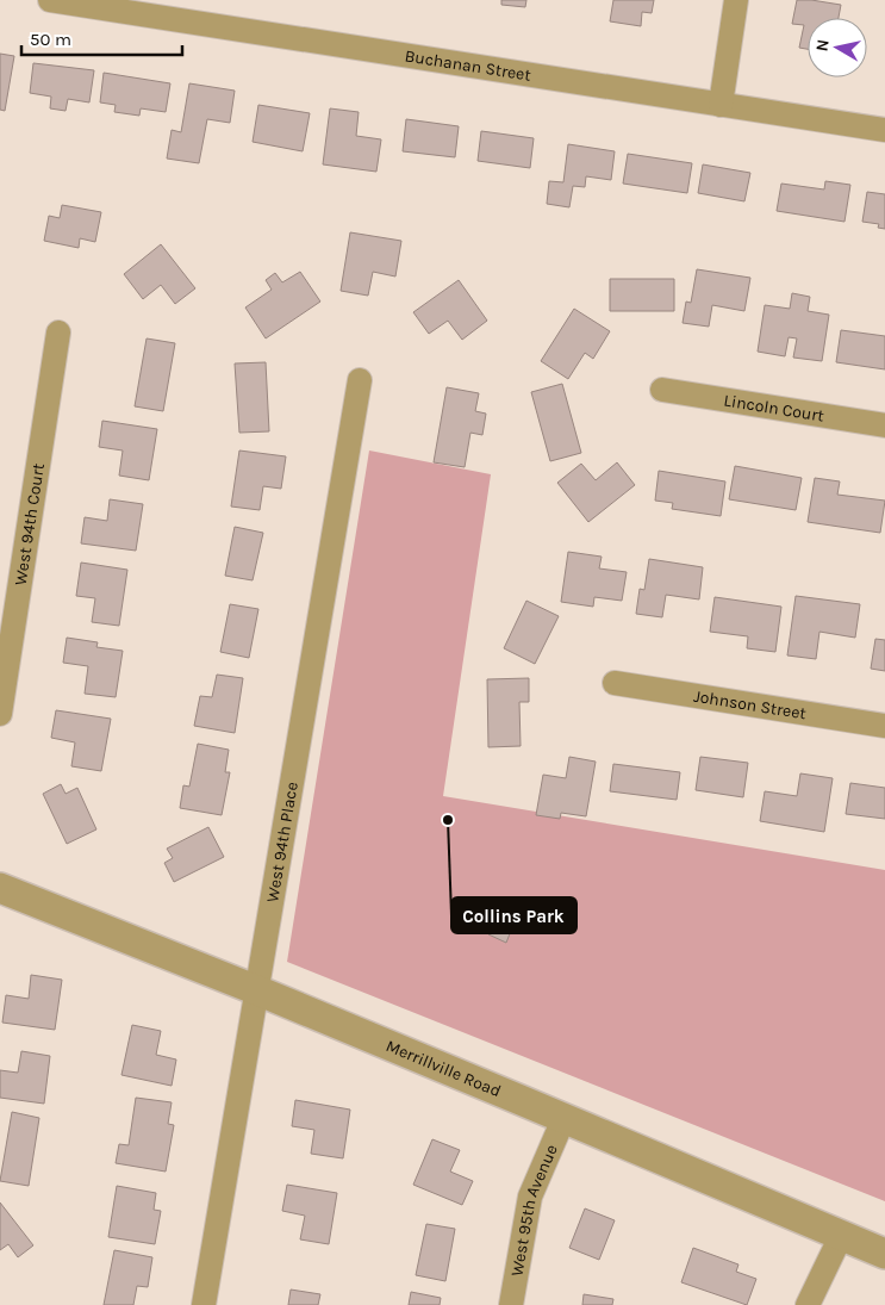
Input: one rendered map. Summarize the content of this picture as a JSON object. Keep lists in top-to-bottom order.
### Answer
{
  "streets": {
    "street": [
      "Buchanan Street",
      "Lincoln Court",
      "West 94th Court",
      "Johnson Street",
      "West 94th Place",
      "Merrillville Road",
      "West 95th Avenue"
    ]
  },
  "crossings": [
    ["West 94th Place", "Merrillville Road"],
    ["Merrillville Road", "West 95th Avenue"]
  ],
  "places": ["Collins Park"],
  "scale_bar": "50 m",
  "north": "left"
}
